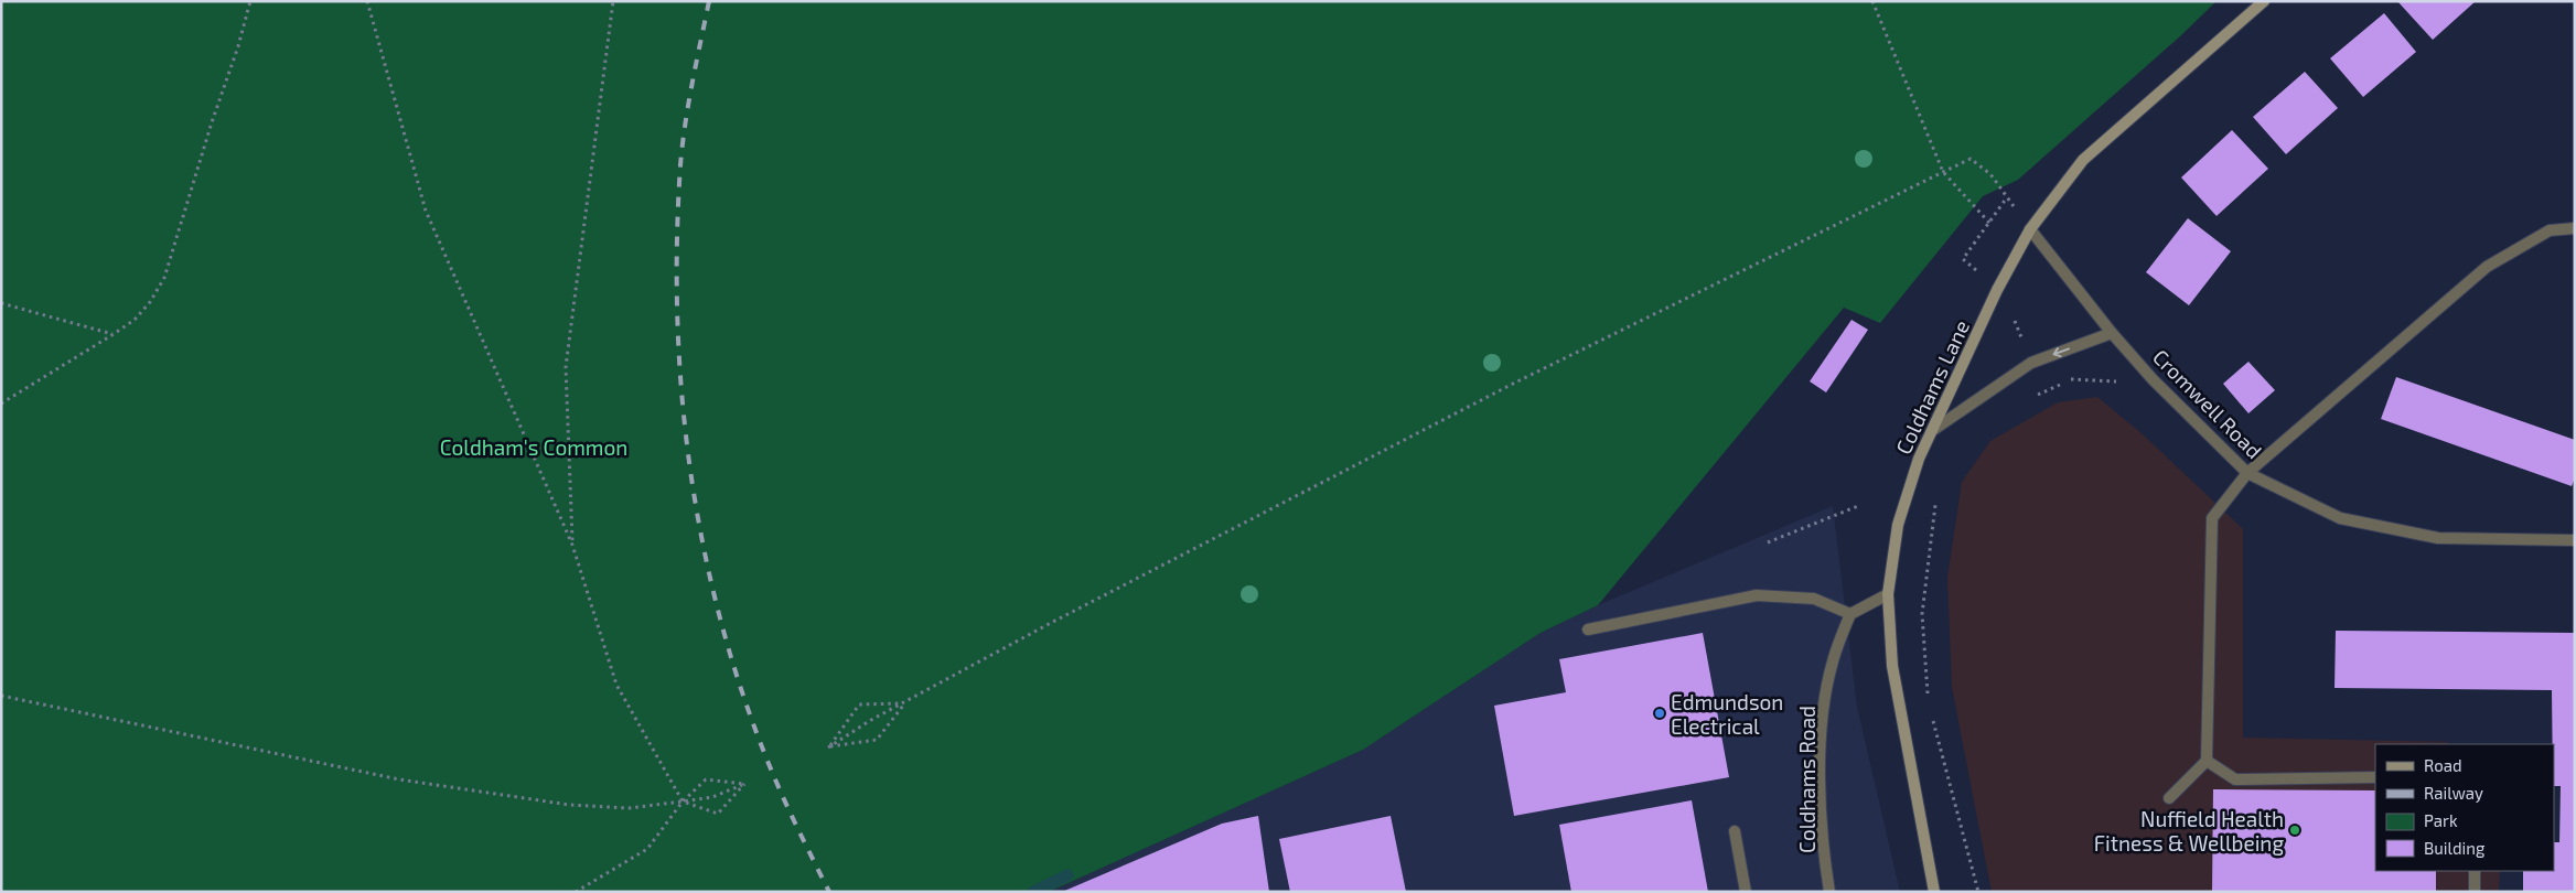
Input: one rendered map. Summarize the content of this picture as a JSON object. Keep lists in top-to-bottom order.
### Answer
{
  "streets": {
    "street": ["Coldhams Lane", "Cromwell Road", "Coldhams Road"]
  },
  "crossings": [
    ["Coldhams Lane", "Cromwell Road"]
  ],
  "parks": ["Coldham's Common"],
  "places": ["Edmundson Electrical", "Nuffield Health Fitness & Wellbeing"],
  "legend": [
    "Road",
    "Railway",
    "Park",
    "Building"
  ]
}
